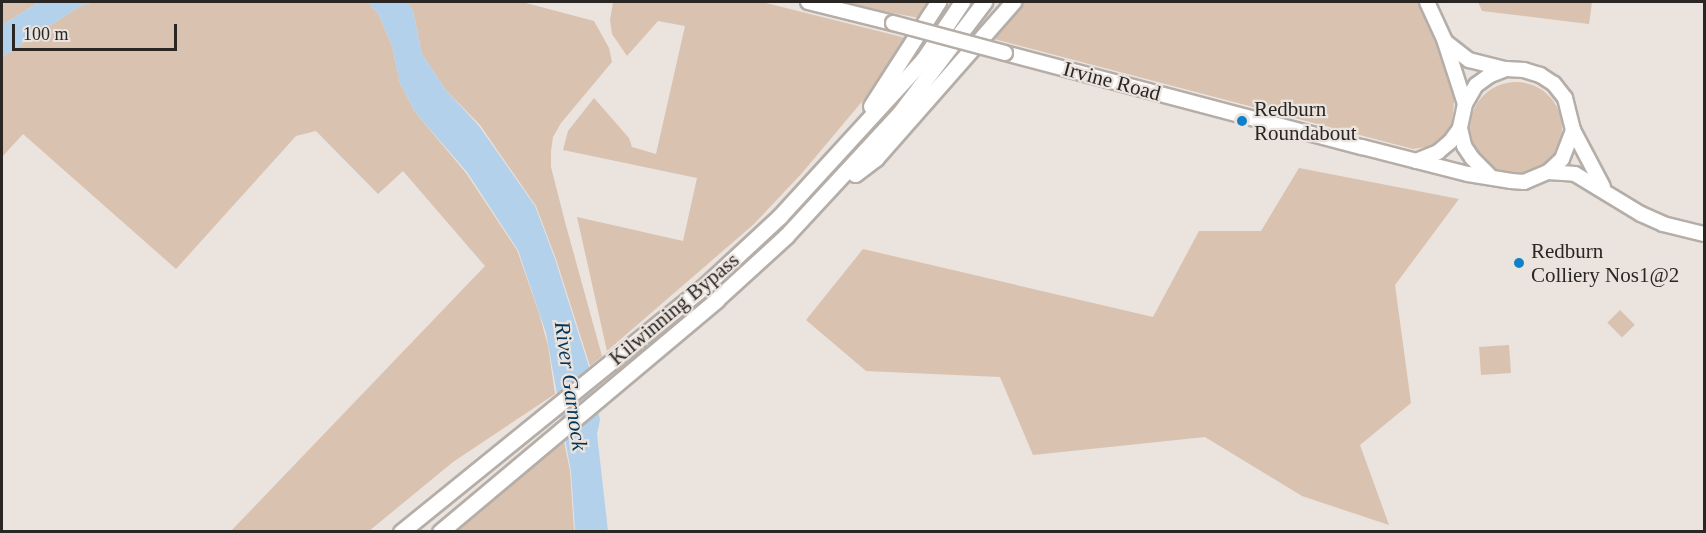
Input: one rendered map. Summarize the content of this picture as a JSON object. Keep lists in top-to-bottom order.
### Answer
{
  "streets": {
    "highway": ["Kilwinning Bypass"],
    "main road": ["Irvine Road"]
  },
  "water": ["River Garnock"],
  "places": ["Redburn Roundabout", "Redburn Colliery Nos1@2"],
  "scale_bar": "100 m"
}
